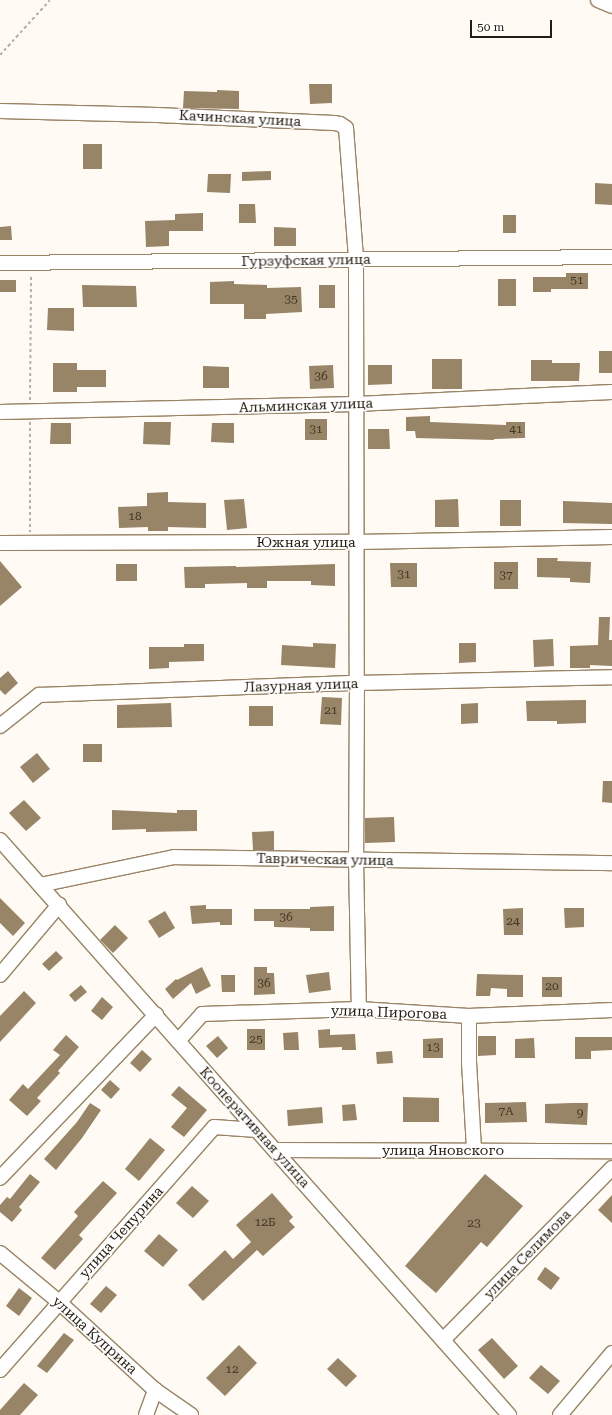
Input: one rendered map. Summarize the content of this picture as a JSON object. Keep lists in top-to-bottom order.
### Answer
{
  "streets": {
    "street": [
      "Качинская улица",
      "Гурзуфская улица",
      "Альминская улица",
      "Южная улица",
      "Лазурная улица",
      "Таврическая улица",
      "улица Пирогова",
      "Кооперативная улица",
      "улица Яновского",
      "улица Чепурина",
      "улица Селимова",
      "улица Куприна"
    ]
  },
  "crossings": [
    ["Качинская улица", "Гурзуфская улица"],
    ["Таврическая улица", "Кооперативная улица"],
    ["улица Пирогова", "Кооперативная улица"],
    ["Кооперативная улица", "улица Яновского"],
    ["Кооперативная улица", "улица Чепурина"],
    ["Кооперативная улица", "улица Селимова"],
    ["улица Чепурина", "улица Куприна"]
  ],
  "house_numbers": [
    "51",
    "35",
    "36",
    "31",
    "41",
    "18",
    "31",
    "37",
    "21",
    "36",
    "24",
    "36",
    "20",
    "25",
    "13",
    "7А",
    "9",
    "12Б",
    "23",
    "12"
  ],
  "scale_bar": "50 m"
}
